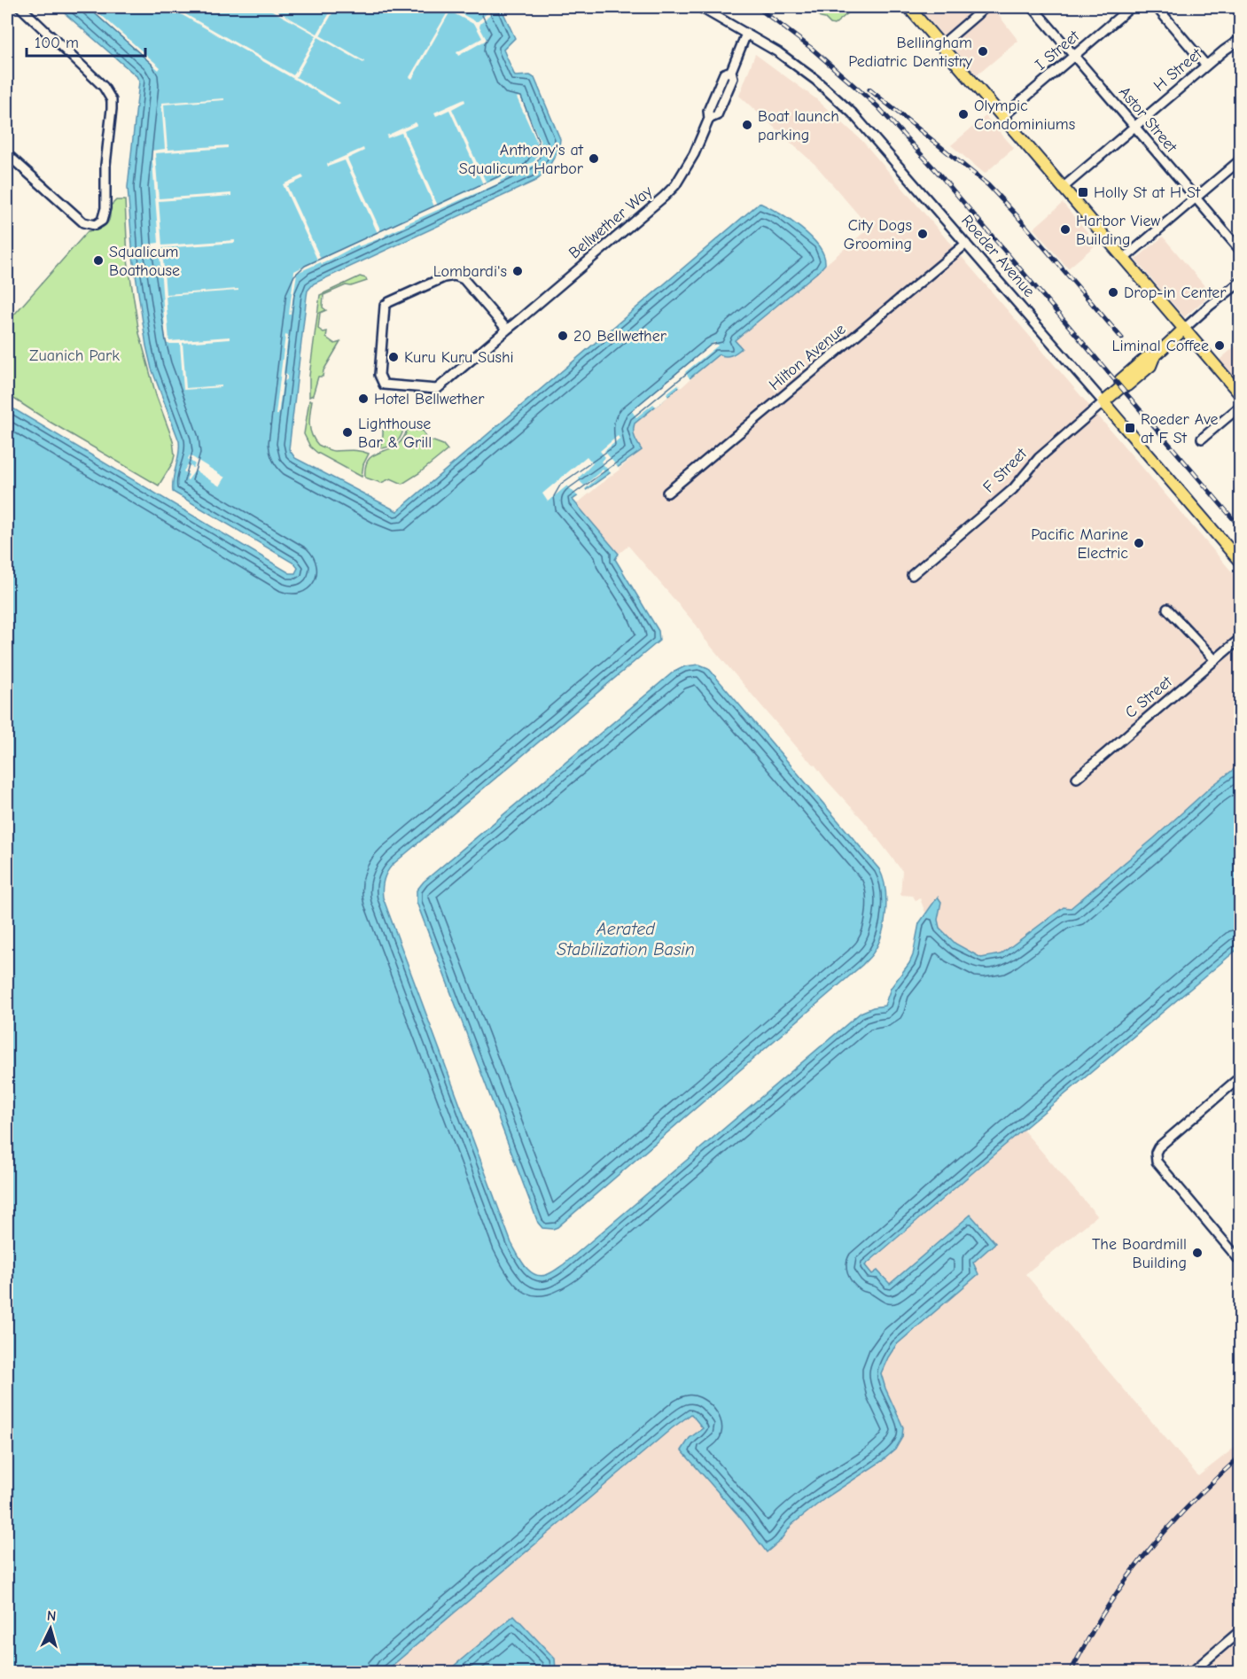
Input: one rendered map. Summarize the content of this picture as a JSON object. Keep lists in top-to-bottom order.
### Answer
{
  "streets": {
    "main road": ["Roeder Avenue", "F Street"],
    "street": [
      "I Street",
      "H Street",
      "Astor Street",
      "Bellwether Way",
      "Hilton Avenue",
      "C Street"
    ]
  },
  "crossings": [
    ["I Street", "Astor Street"],
    ["H Street", "Astor Street"],
    ["Bellwether Way", "Roeder Avenue"],
    ["Roeder Avenue", "Hilton Avenue"],
    ["Roeder Avenue", "F Street"]
  ],
  "water": ["Aerated Stabilization Basin"],
  "parks": ["Zuanich Park"],
  "places": {
    "other": [
      "Bellingham Pediatric Dentistry",
      "Olympic Condominiums",
      "Boat launch parking",
      "Anthony's at Squalicum Harbor",
      "Harbor View Building",
      "City Dogs Grooming",
      "Squalicum Boathouse",
      "Lombardi's",
      "Drop-in Center",
      "20 Bellwether",
      "Liminal Coffee",
      "Kuru Kuru Sushi",
      "Hotel Bellwether",
      "Lighthouse Bar & Grill",
      "Pacific Marine Electric",
      "The Boardmill Building"
    ],
    "transit": ["Holly St at H St", "Roeder Ave at F St"]
  },
  "scale_bar": "100 m",
  "north": "top"
}
